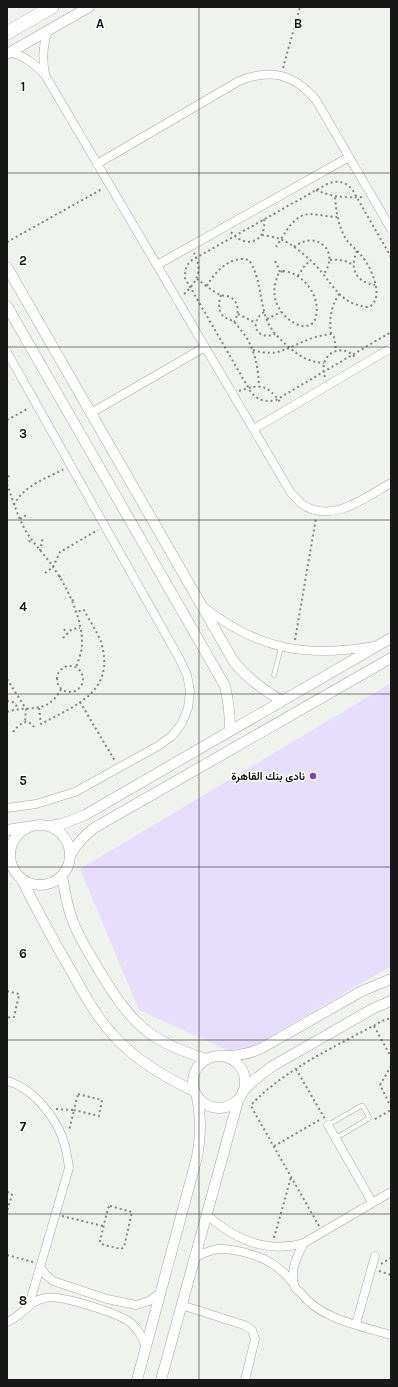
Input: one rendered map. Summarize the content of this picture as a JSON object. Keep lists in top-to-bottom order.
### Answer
{
  "places": ["نادى بنك القاهرة"],
  "grid": {
    "columns": ["A", "B"],
    "rows": [
      "1",
      "2",
      "3",
      "4",
      "5",
      "6",
      "7",
      "8"
    ]
  }
}
